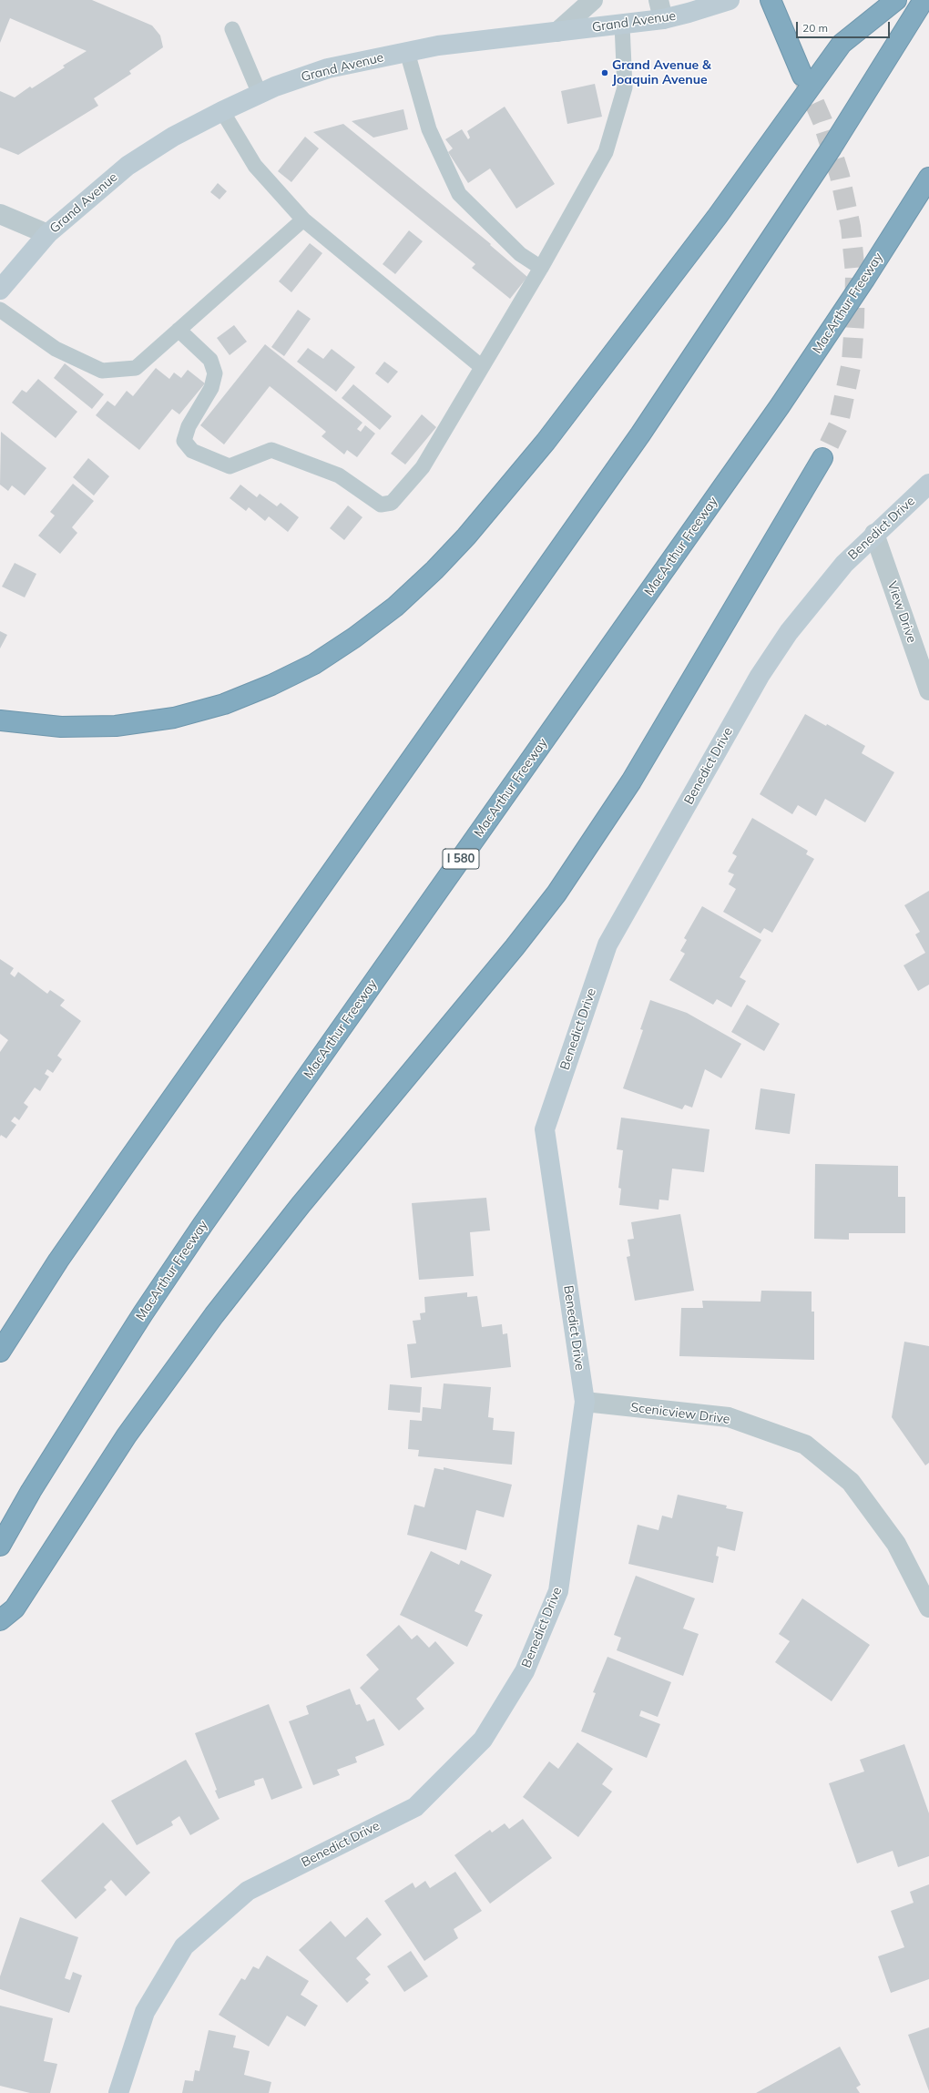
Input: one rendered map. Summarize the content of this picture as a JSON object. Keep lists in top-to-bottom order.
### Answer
{
  "streets": {
    "highway": ["MacArthur Freeway", "I 580"],
    "street": [
      "Grand Avenue",
      "Benedict Drive",
      "View Drive",
      "Scenicview Drive"
    ]
  },
  "crossings": [
    ["Benedict Drive", "View Drive"],
    ["Benedict Drive", "Scenicview Drive"]
  ],
  "places": ["Grand Avenue & Joaquin Avenue"],
  "scale_bar": "20 m"
}
